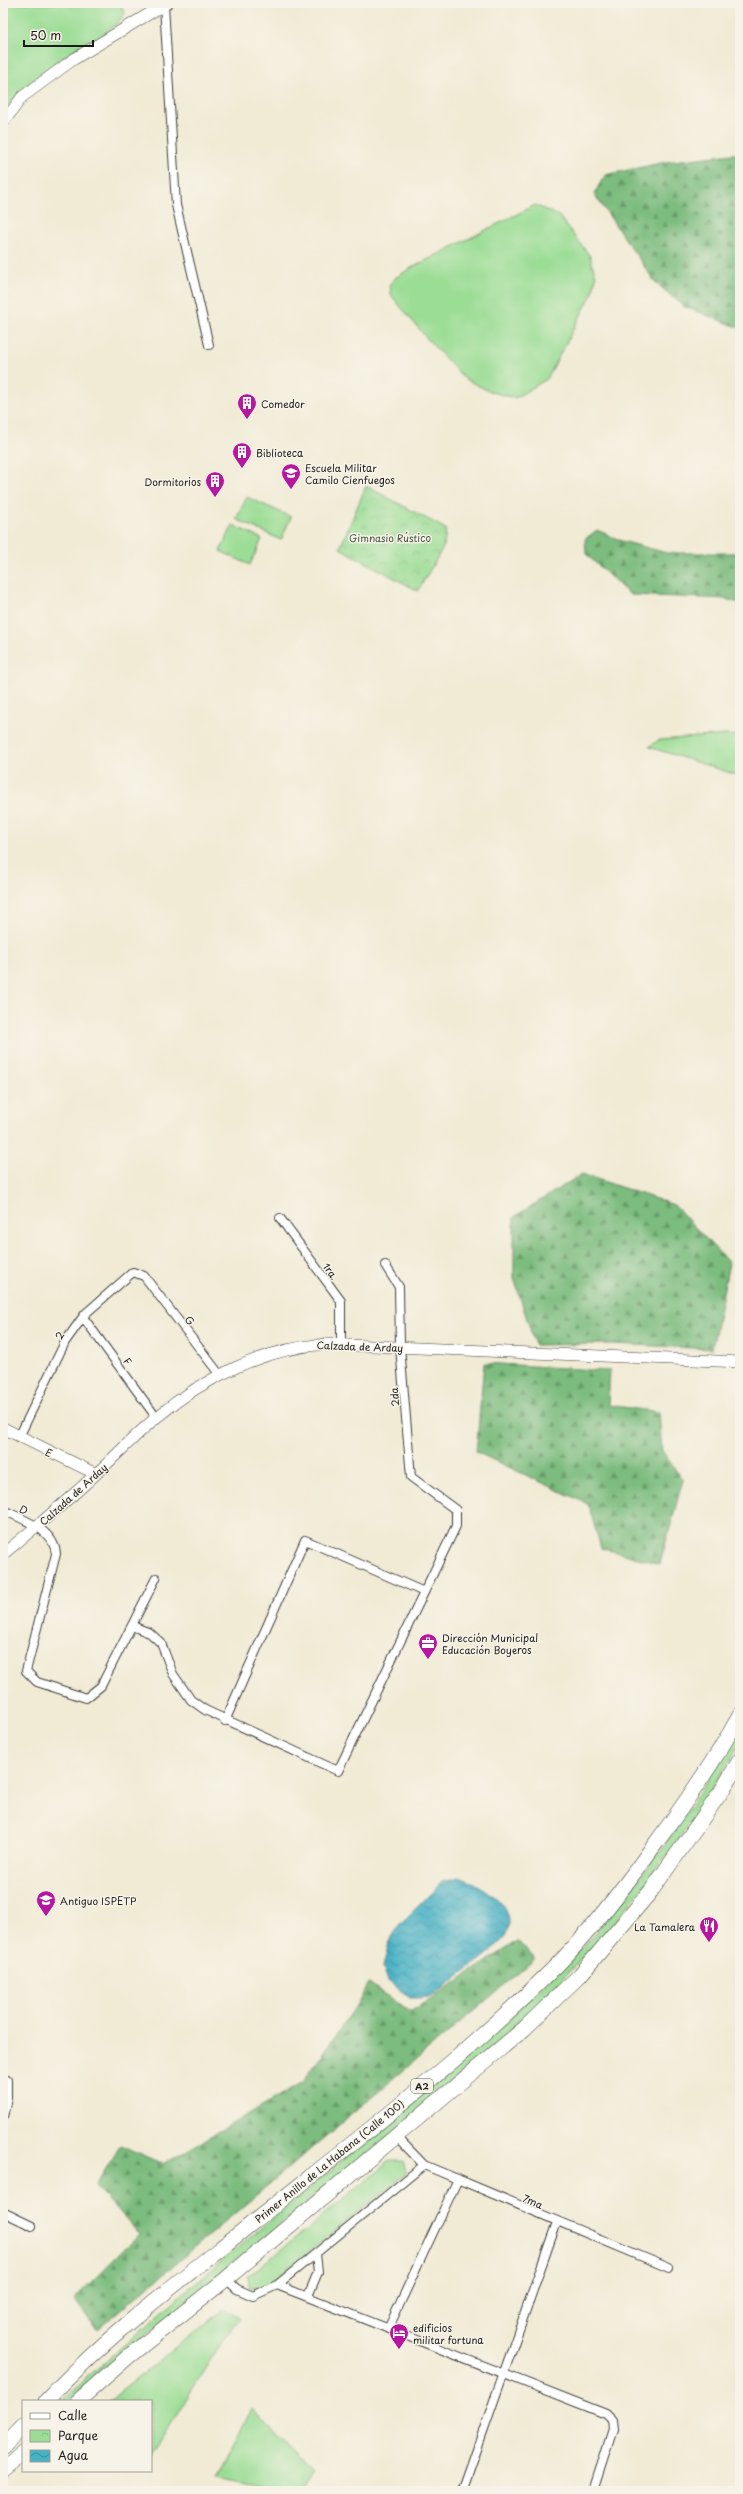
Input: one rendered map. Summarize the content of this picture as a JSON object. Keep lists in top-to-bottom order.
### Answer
{
  "streets": {
    "highway": ["A2", "Primer Anillo de La Habana (Calle 100)"],
    "street": [
      "1ra.",
      "G",
      "2",
      "Calzada de Arday",
      "F",
      "2da",
      "E",
      "D",
      "7ma"
    ]
  },
  "crossings": [
    ["1ra.", "Calzada de Arday"],
    ["G", "2"],
    ["G", "Calzada de Arday"],
    ["2", "F"],
    ["2", "E"],
    ["Calzada de Arday", "F"],
    ["Calzada de Arday", "2da"],
    ["Calzada de Arday", "E"],
    ["Calzada de Arday", "D"],
    ["A2", "7ma"]
  ],
  "parks": ["Gimnasio Rústico"],
  "places": {
    "building": ["Comedor", "Biblioteca", "Dormitorios"],
    "school or university": ["Escuela Militar Camilo Cienfuegos", "Antiguo ISPETP"],
    "office": ["Dirección Municipal Educación Boyeros"],
    "restaurant": ["La Tamalera"],
    "hotel": ["edificios militar fortuna"]
  },
  "legend": ["Calle", "Parque", "Agua"],
  "scale_bar": "50 m"
}
